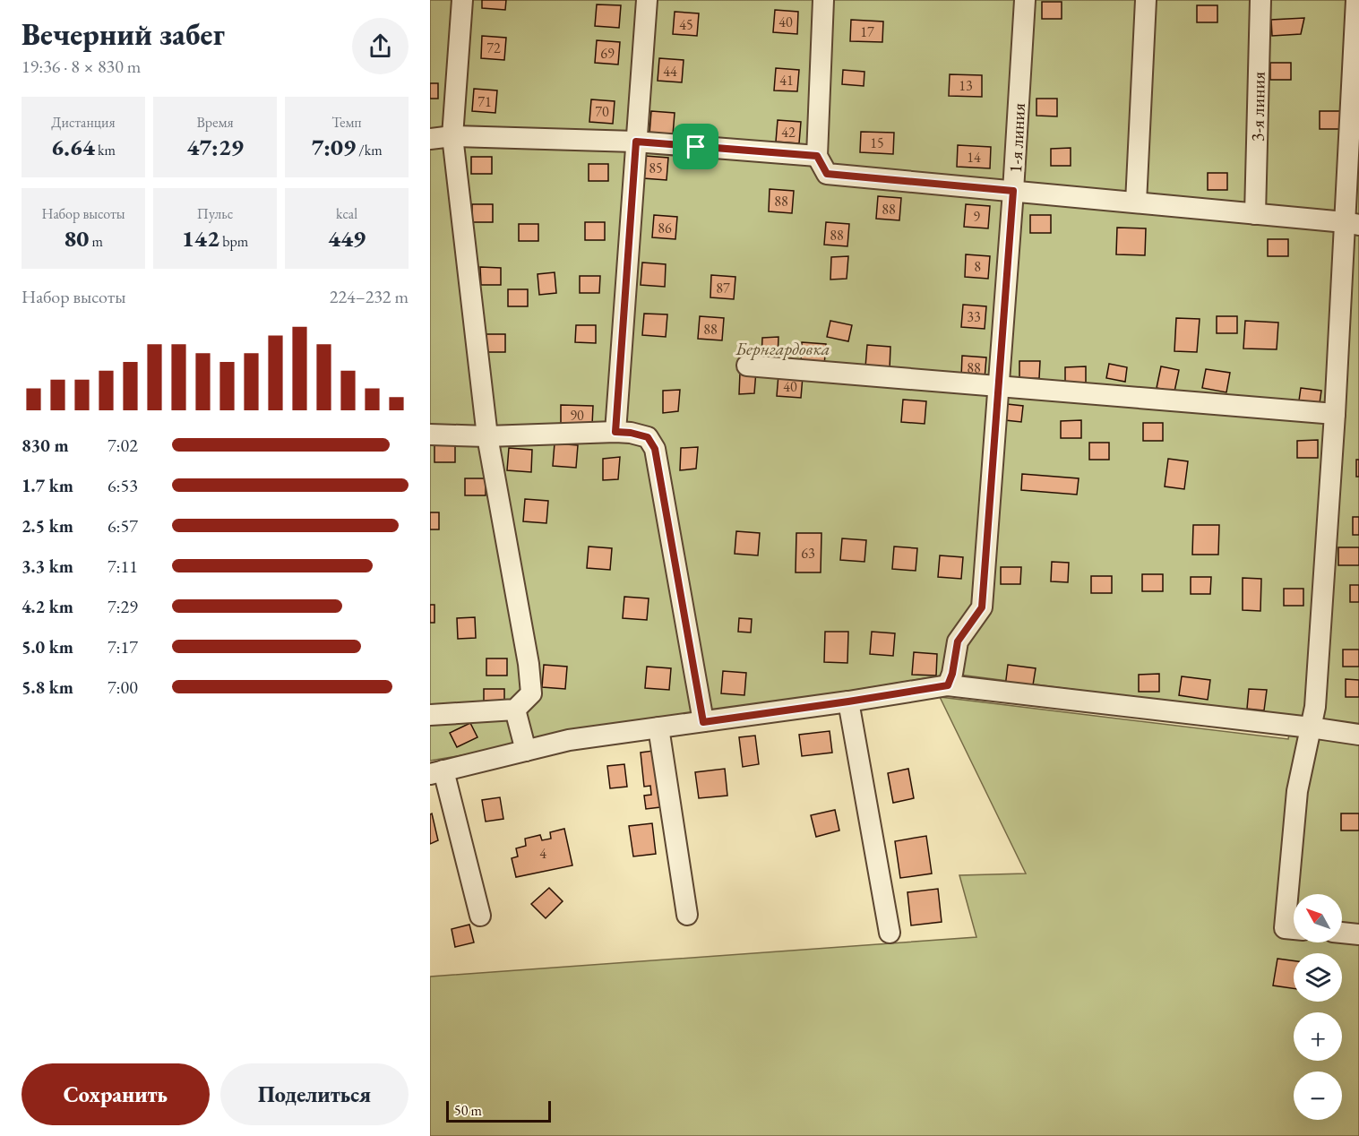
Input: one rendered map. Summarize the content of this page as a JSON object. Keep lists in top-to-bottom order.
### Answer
{
  "streets": {
    "street": ["3-я линия", "1-я линия"]
  },
  "parks": ["Бернгардовка"],
  "house_numbers": [
    "40",
    "45",
    "17",
    "72",
    "69",
    "44",
    "41",
    "13",
    "71",
    "70",
    "42",
    "15",
    "14",
    "85",
    "88",
    "88",
    "9",
    "86",
    "88",
    "8",
    "87",
    "33",
    "88",
    "88",
    "40",
    "90",
    "63",
    "4"
  ],
  "scale_bar": "50 m",
  "north": "top left",
  "page": {
    "heading": ["Вечерний забег", "19:36 · 8 × 830 m"],
    "stats": [
      ["Дистанция", "6.64 km"],
      ["Время", "47:29"],
      ["Темп", "7:09 /km"],
      ["Набор высоты", "80 m"],
      ["Пульс", "142 bpm"],
      ["kcal", "449"]
    ],
    "chart": ["Набор высоты", "224–232 m"],
    "list": [
      {
        "name": "830 m",
        "note": "7:02"
      },
      {
        "name": "1.7 km",
        "note": "6:53"
      },
      {
        "name": "2.5 km",
        "note": "6:57"
      },
      {
        "name": "3.3 km",
        "note": "7:11"
      },
      {
        "name": "4.2 km",
        "note": "7:29"
      },
      {
        "name": "5.0 km",
        "note": "7:17"
      },
      {
        "name": "5.8 km",
        "note": "7:00"
      }
    ],
    "map_buttons": ["+", "−"],
    "buttons": ["Сохранить", "Поделиться"],
    "scale": "50 m"
  }
}
